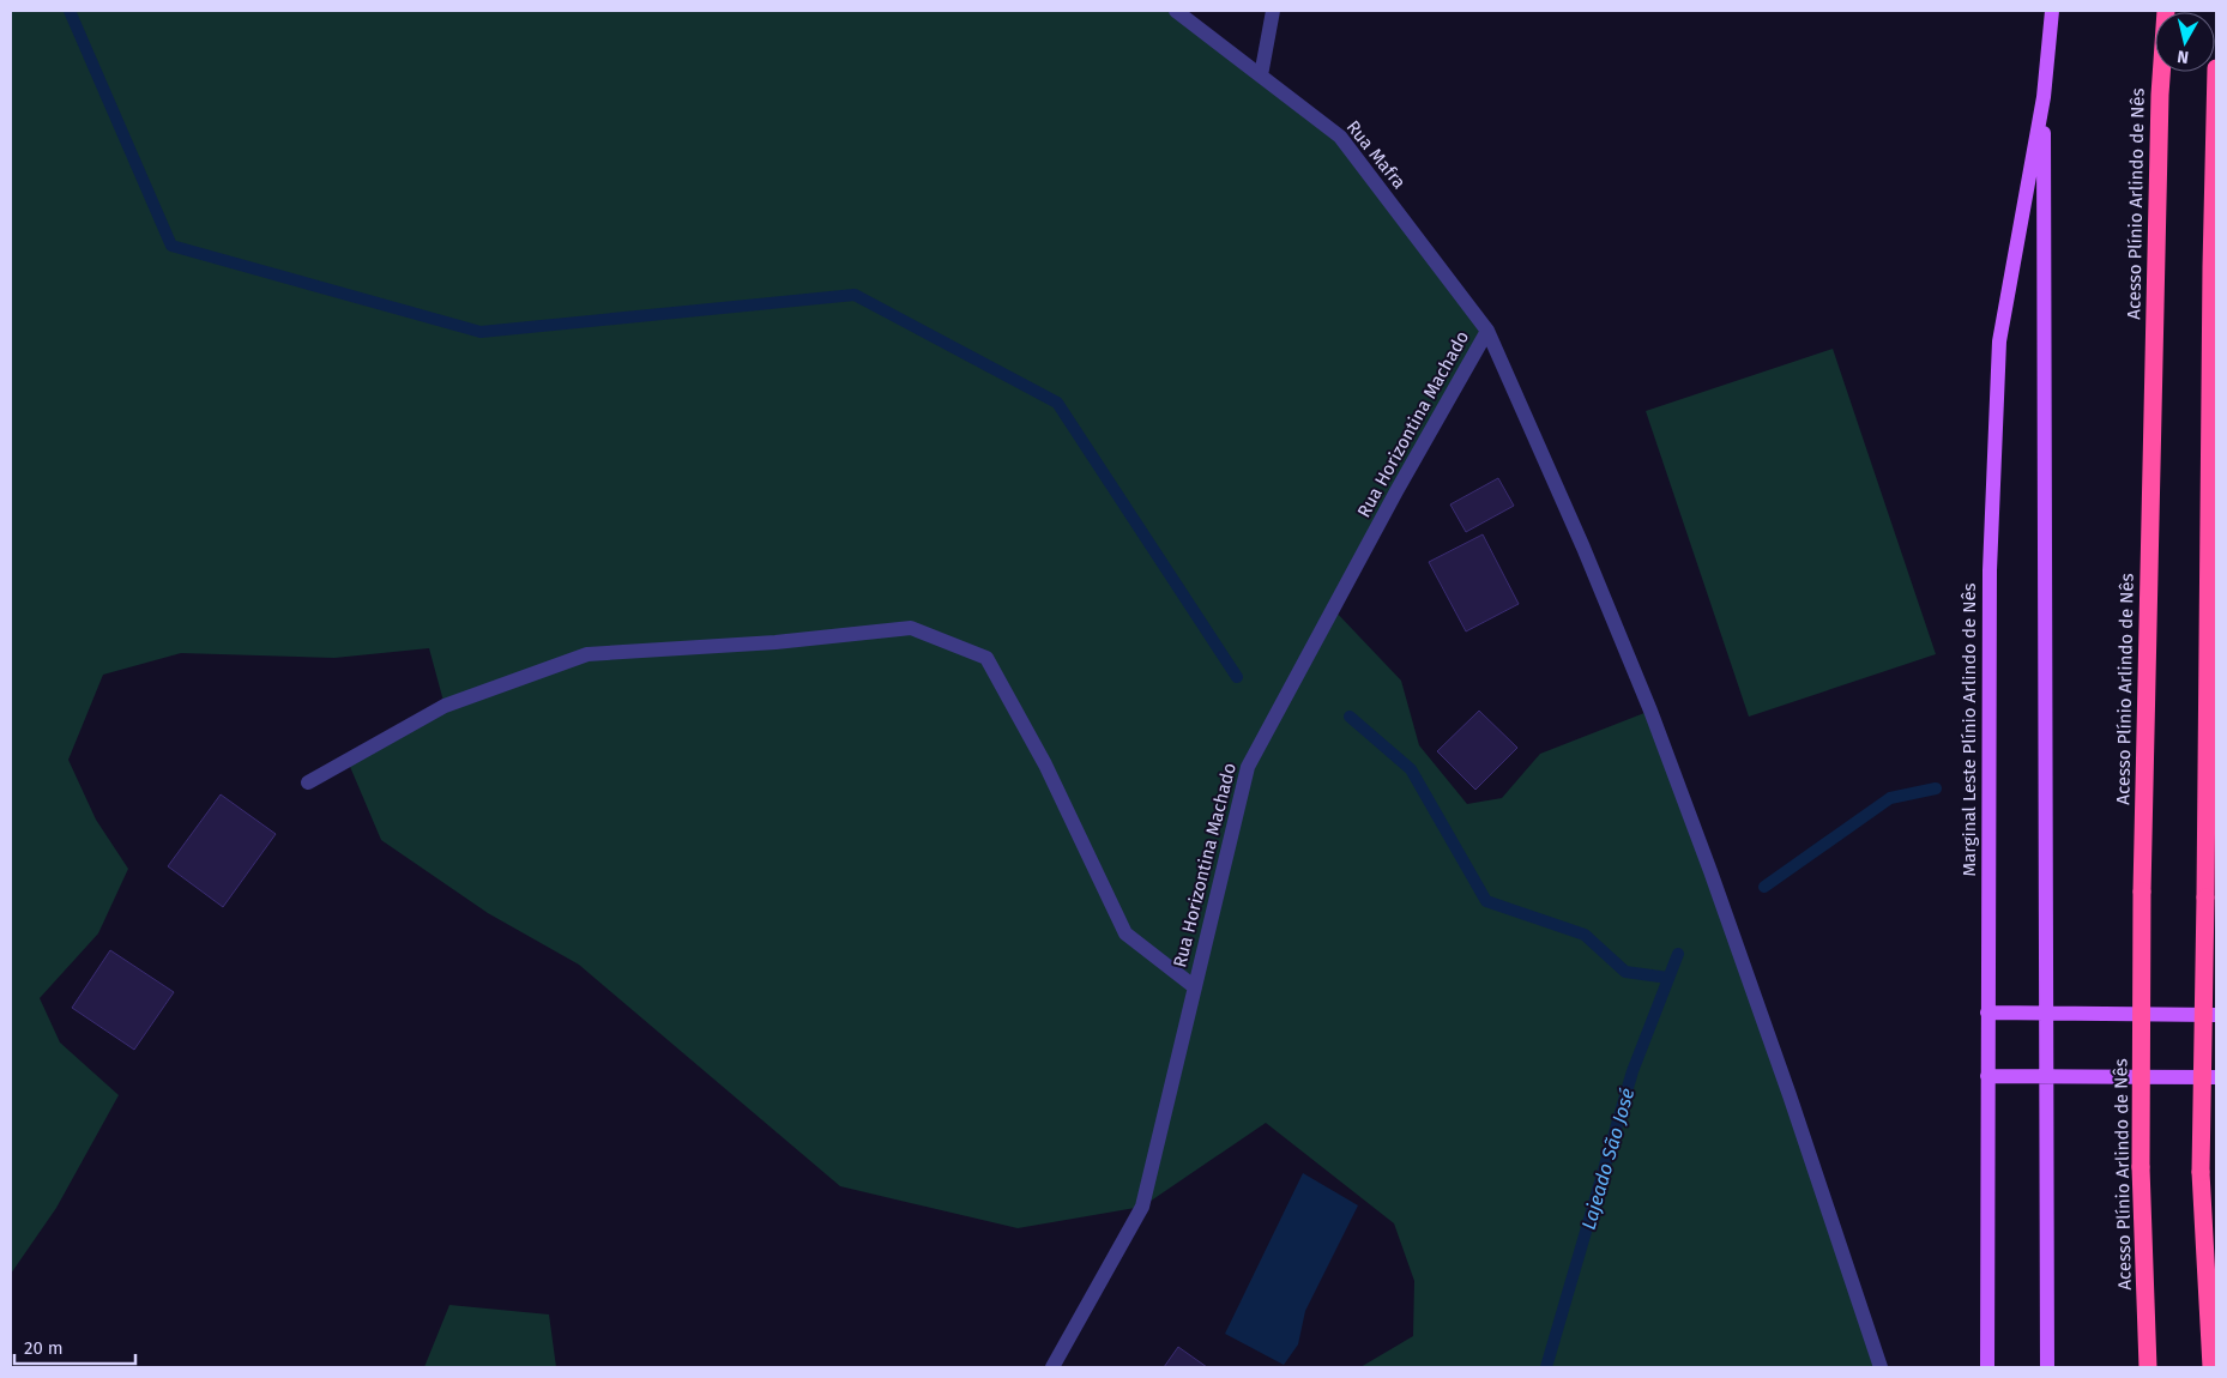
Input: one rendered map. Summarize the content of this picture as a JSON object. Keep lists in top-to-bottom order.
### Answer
{
  "streets": {
    "highway": ["Acesso Plínio Arlindo de Nês"],
    "main road": ["Marginal Leste Plínio Arlindo de Nês"],
    "street": ["Rua Mafra", "Rua Horizontina Machado"]
  },
  "crossings": [
    ["Rua Mafra", "Rua Horizontina Machado"]
  ],
  "water": ["Lajeado São José"],
  "scale_bar": "20 m",
  "north": "bottom"
}
